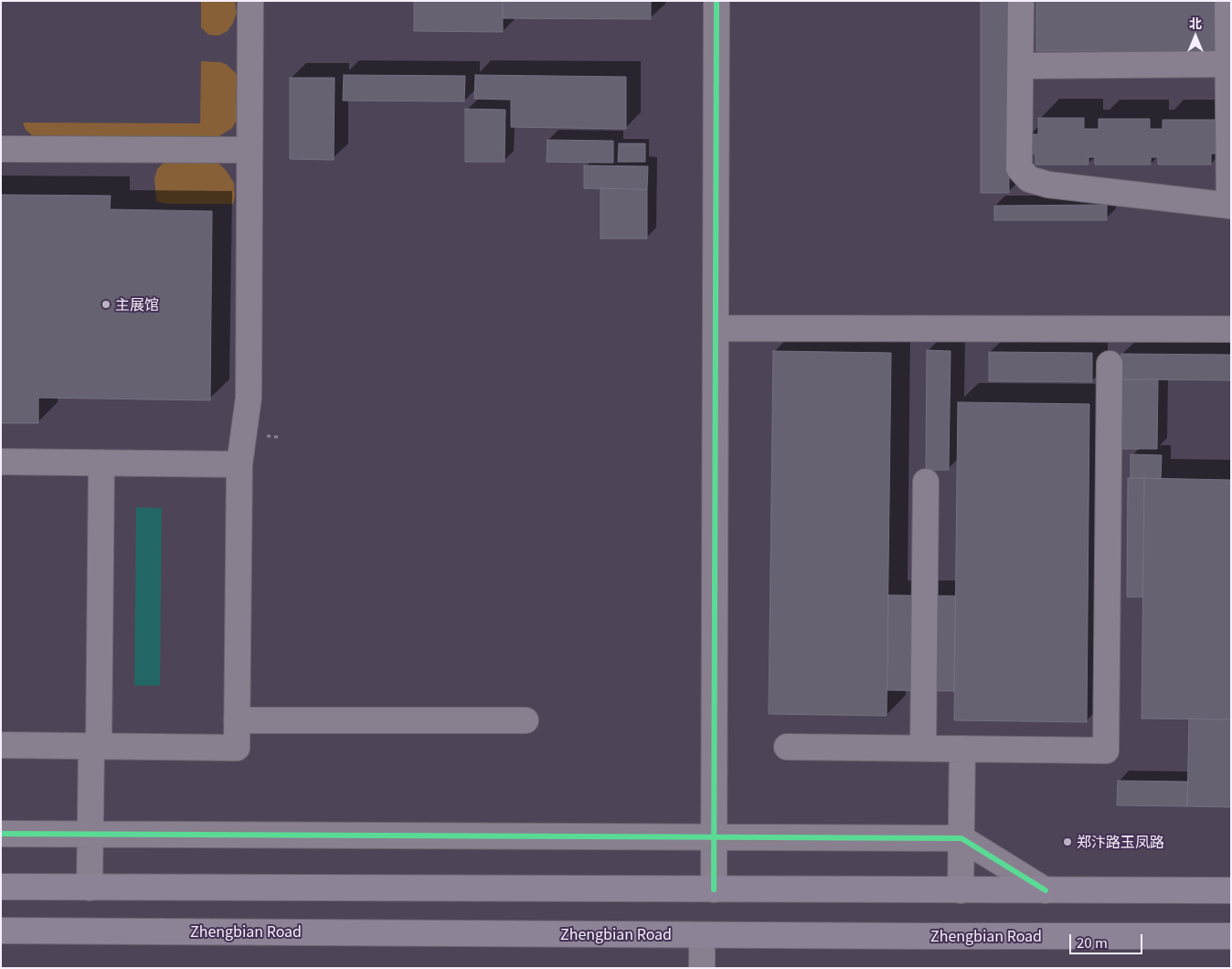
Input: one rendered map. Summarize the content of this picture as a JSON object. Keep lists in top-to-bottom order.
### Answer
{
  "streets": {
    "main road": ["Zhengbian Road"]
  },
  "places": ["主展馆", "郑汴路玉凤路"],
  "scale_bar": "20 m",
  "north": "top"
}
